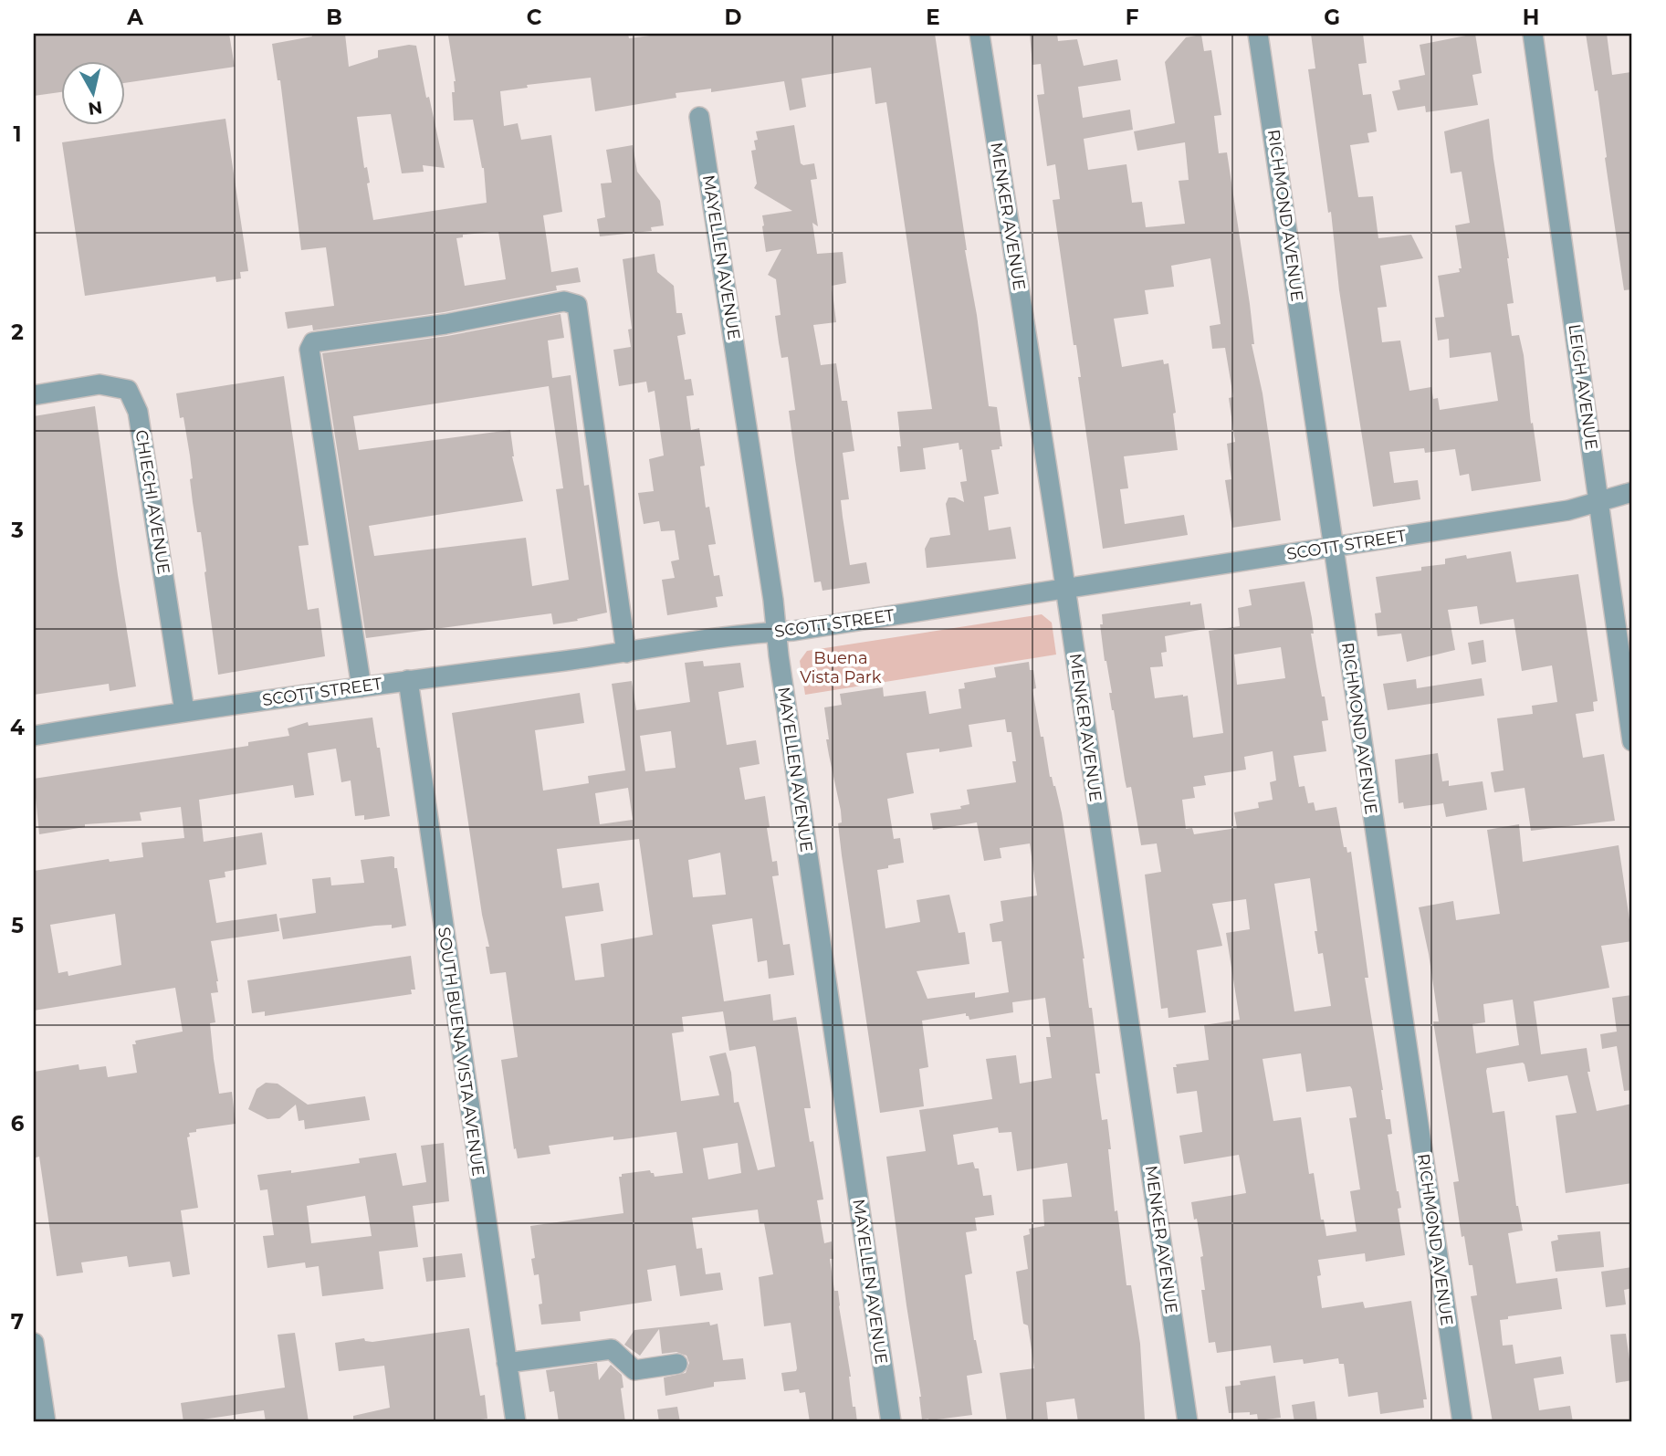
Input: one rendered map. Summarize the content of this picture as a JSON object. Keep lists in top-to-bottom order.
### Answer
{
  "streets": {
    "street": [
      "RICHMOND AVENUE",
      "MENKER AVENUE",
      "MAYELLEN AVENUE",
      "LEIGH AVENUE",
      "CHIECHI AVENUE",
      "SCOTT STREET",
      "SOUTH BUENA VISTA AVENUE"
    ]
  },
  "crossings": [
    ["RICHMOND AVENUE", "SCOTT STREET"],
    ["MENKER AVENUE", "SCOTT STREET"],
    ["MAYELLEN AVENUE", "SCOTT STREET"],
    ["LEIGH AVENUE", "SCOTT STREET"],
    ["CHIECHI AVENUE", "SCOTT STREET"],
    ["SCOTT STREET", "SOUTH BUENA VISTA AVENUE"]
  ],
  "parks": ["Buena Vista Park"],
  "north": "bottom",
  "grid": {
    "columns": [
      "A",
      "B",
      "C",
      "D",
      "E",
      "F",
      "G",
      "H"
    ],
    "rows": [
      "1",
      "2",
      "3",
      "4",
      "5",
      "6",
      "7"
    ]
  }
}
